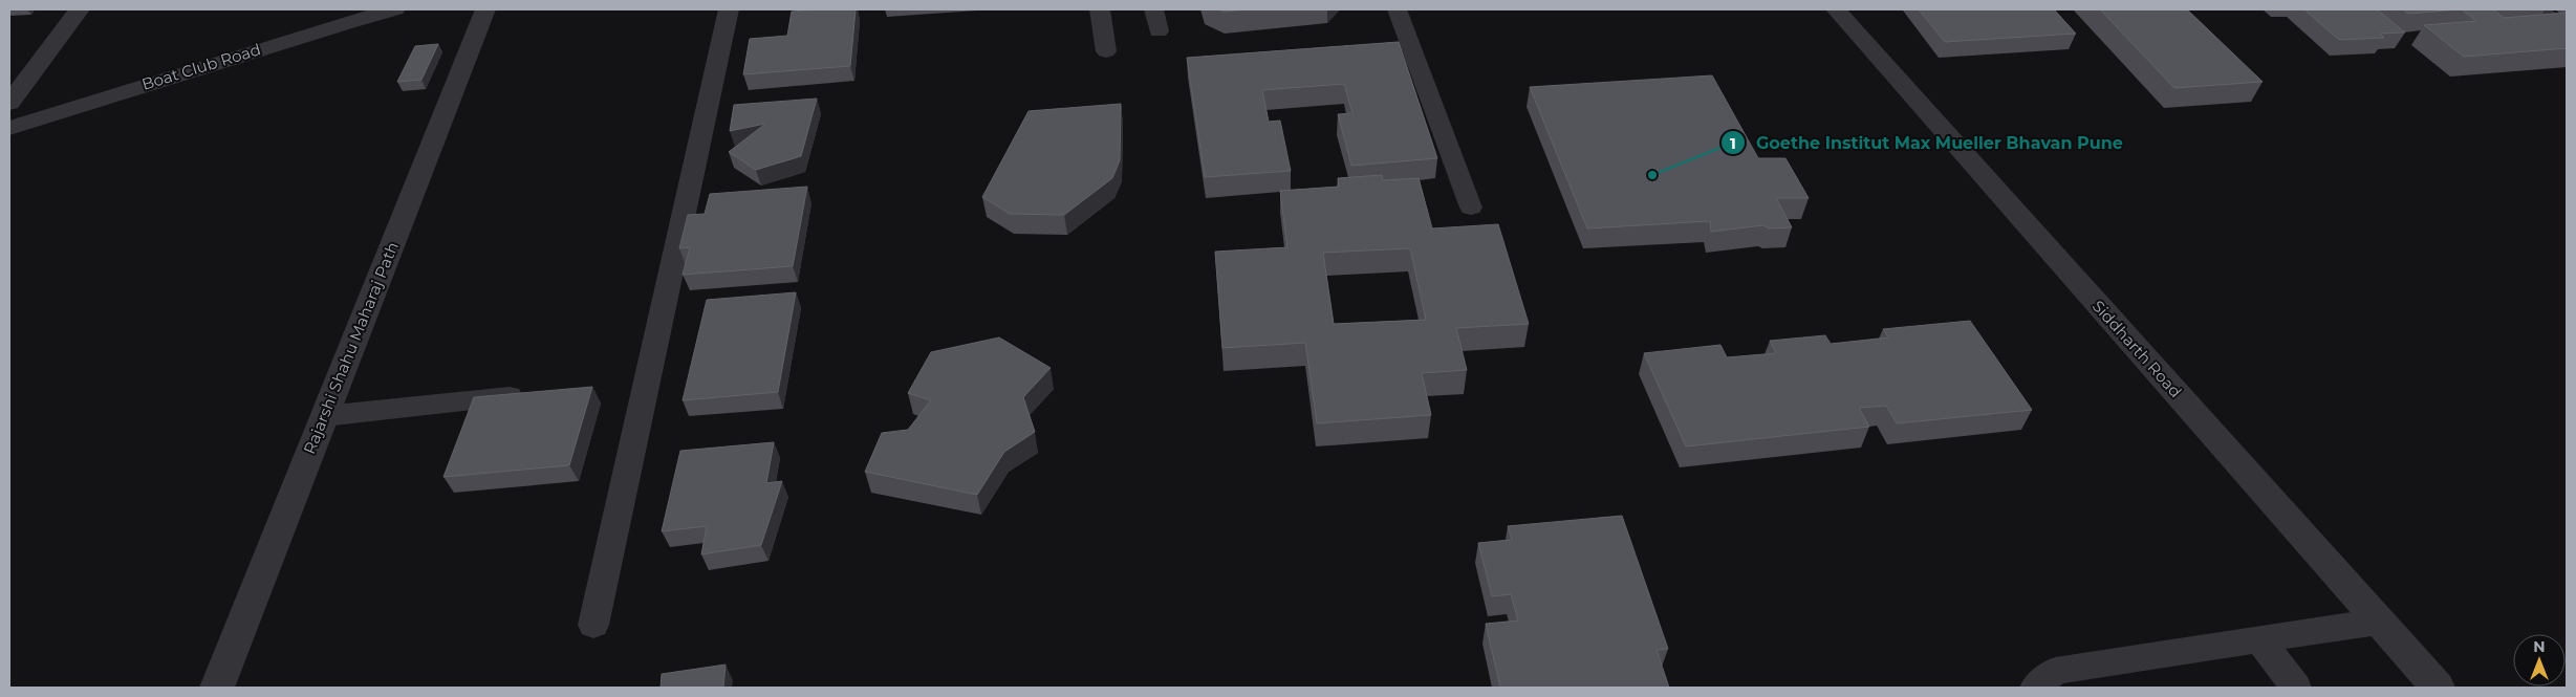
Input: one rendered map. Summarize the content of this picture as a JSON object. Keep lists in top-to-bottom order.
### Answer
{
  "streets": {
    "street": ["Boat Club Road", "Rajarshi Shahu Maharaj Path", "Siddharth Road"]
  },
  "places": ["Goethe Institut Max Mueller Bhavan Pune"],
  "north": "top"
}
